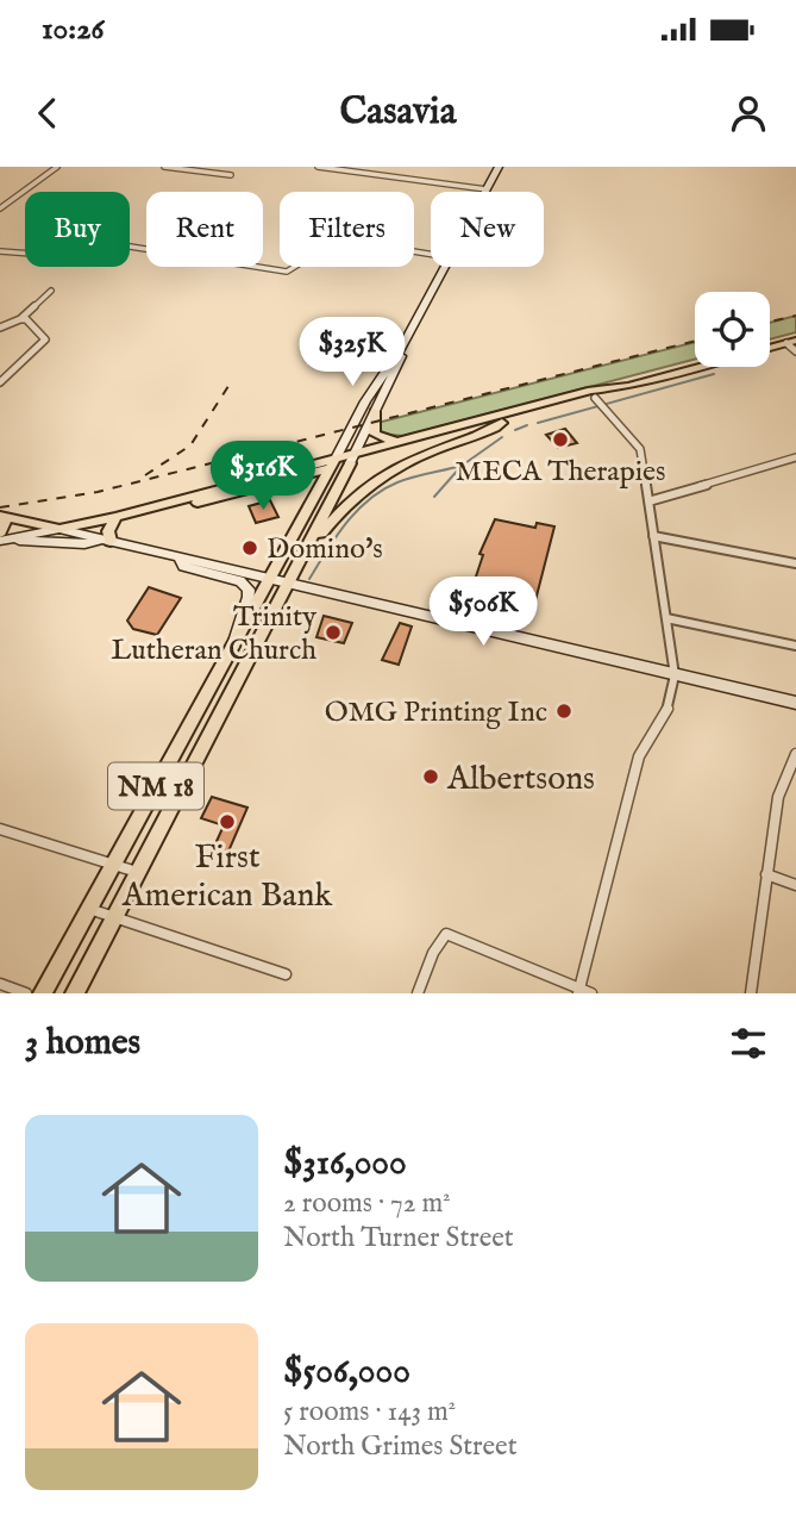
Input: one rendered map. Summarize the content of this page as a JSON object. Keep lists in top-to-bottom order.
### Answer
{
  "streets": {
    "main road": ["NM 18"]
  },
  "places": [
    "MECA Therapies",
    "Domino's",
    "Trinity Lutheran Church",
    "OMG Printing Inc",
    "Albertsons",
    "First American Bank"
  ],
  "page": {
    "status": "10:26",
    "header": "Casavia",
    "chip": [
      "Buy",
      "Rent",
      "Filters",
      "New"
    ],
    "price": ["$325K", "$316K", "$506K"],
    "heading": "3 homes",
    "list": [
      {
        "name": "$316,000",
        "note": "2 rooms · 72 m² · North Turner Street"
      },
      {
        "name": "$506,000",
        "note": "5 rooms · 143 m² · North Grimes Street"
      }
    ]
  }
}
